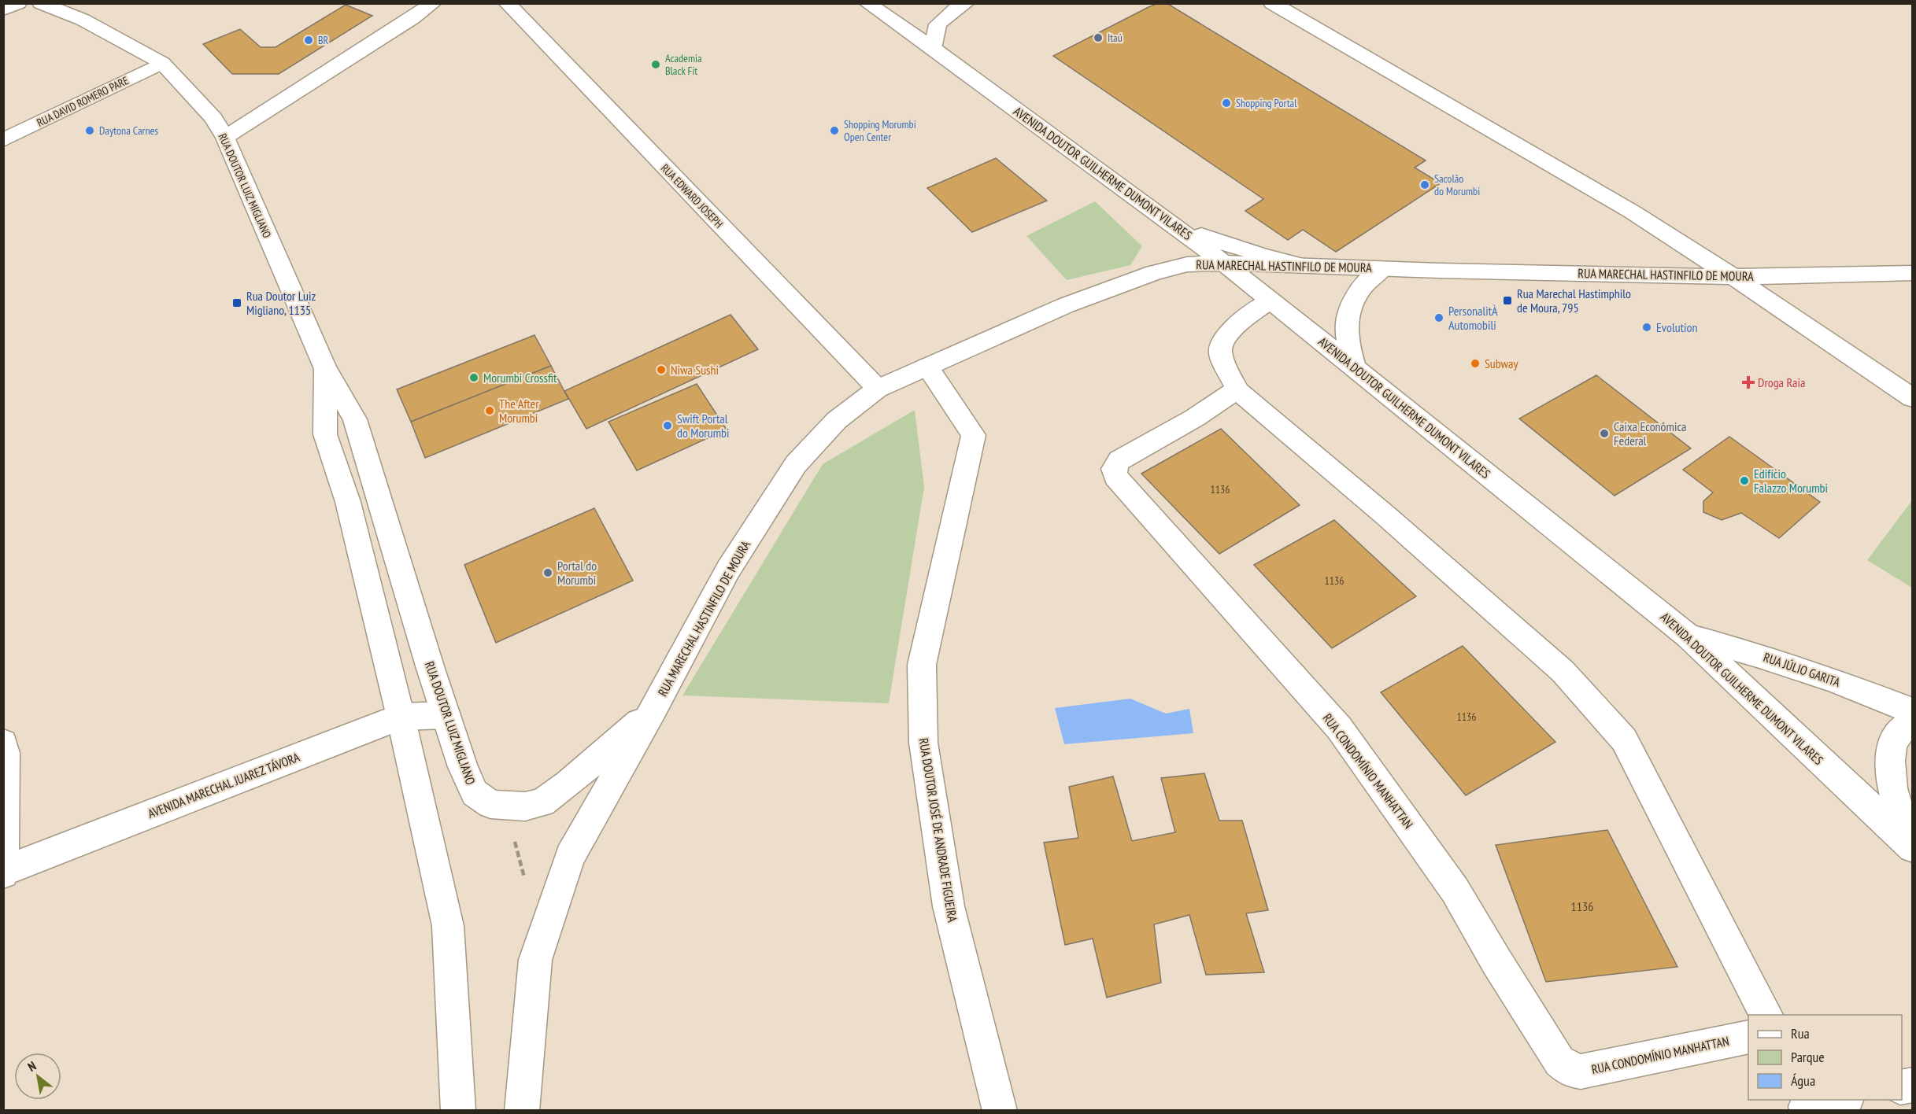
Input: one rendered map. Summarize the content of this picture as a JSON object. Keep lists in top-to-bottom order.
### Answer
{
  "streets": {
    "street": [
      "RUA DAVID ROMERO PARE",
      "AVENIDA DOUTOR GUILHERME DUMONT VILARES",
      "RUA DOUTOR LUIZ MIGLIANO",
      "RUA EDWARD JOSEPH",
      "RUA MARECHAL HASTINFILO DE MOURA",
      "RUA JÚLIO GARITA",
      "RUA CONDOMÍNIO MANHATTAN",
      "AVENIDA MARECHAL JUAREZ TÁVORA",
      "RUA DOUTOR JOSÉ DE ANDRADE FIGUEIRA"
    ]
  },
  "crossings": [
    ["RUA DAVID ROMERO PARE", "RUA DOUTOR LUIZ MIGLIANO"],
    ["AVENIDA DOUTOR GUILHERME DUMONT VILARES", "RUA MARECHAL HASTINFILO DE MOURA"],
    ["AVENIDA DOUTOR GUILHERME DUMONT VILARES", "RUA JÚLIO GARITA"],
    ["RUA DOUTOR LUIZ MIGLIANO", "AVENIDA MARECHAL JUAREZ TÁVORA"],
    ["RUA EDWARD JOSEPH", "RUA MARECHAL HASTINFILO DE MOURA"],
    ["RUA MARECHAL HASTINFILO DE MOURA", "RUA DOUTOR JOSÉ DE ANDRADE FIGUEIRA"]
  ],
  "places": {
    "other": [
      "Itaú",
      "BR",
      "Academia Black Fit",
      "Shopping Portal",
      "Daytona Carnes",
      "Shopping Morumbi Open Center",
      "Sacolão do Morumbi",
      "PersonalitÀ Automobili",
      "Evolution",
      "Subway",
      "Niwa Sushi",
      "Morumbi Crossfit",
      "The After Morumbi",
      "Swift Portal do Morumbi",
      "Caixa Econômica Federal",
      "Edifício Falazzo Morumbi",
      "Portal do Morumbi"
    ],
    "transit": ["Rua Marechal Hastimphilo de Moura, 795", "Rua Doutor Luiz Migliano, 1135"],
    "health": ["Droga Raia"]
  },
  "house_numbers": [
    "1136",
    "1136",
    "1136",
    "1136"
  ],
  "legend": ["Rua", "Parque", "Água"],
  "north": "top left"
}
